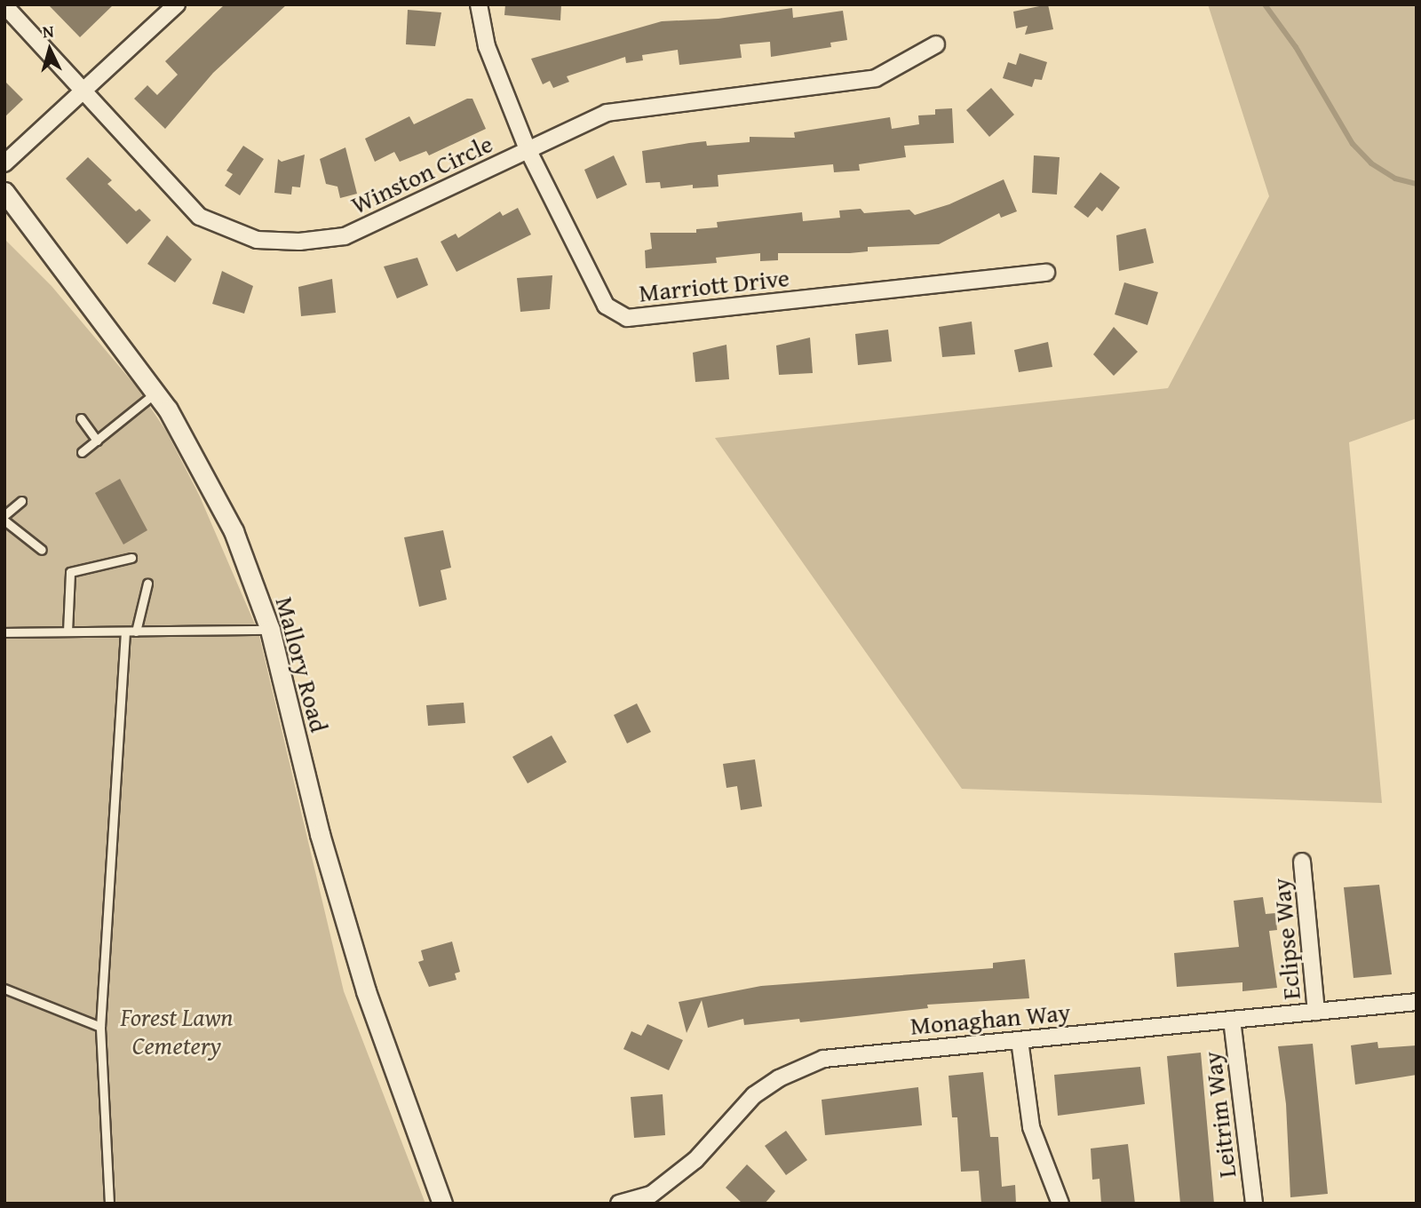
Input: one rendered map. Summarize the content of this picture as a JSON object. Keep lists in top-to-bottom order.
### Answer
{
  "streets": {
    "street": [
      "Winston Circle",
      "Marriott Drive",
      "Mallory Road",
      "Eclipse Way",
      "Monaghan Way",
      "Leitrim Way"
    ]
  },
  "crossings": [
    ["Winston Circle", "Marriott Drive"],
    ["Eclipse Way", "Monaghan Way"],
    ["Monaghan Way", "Leitrim Way"]
  ],
  "parks": ["Forest Lawn Cemetery"],
  "north": "top"
}
